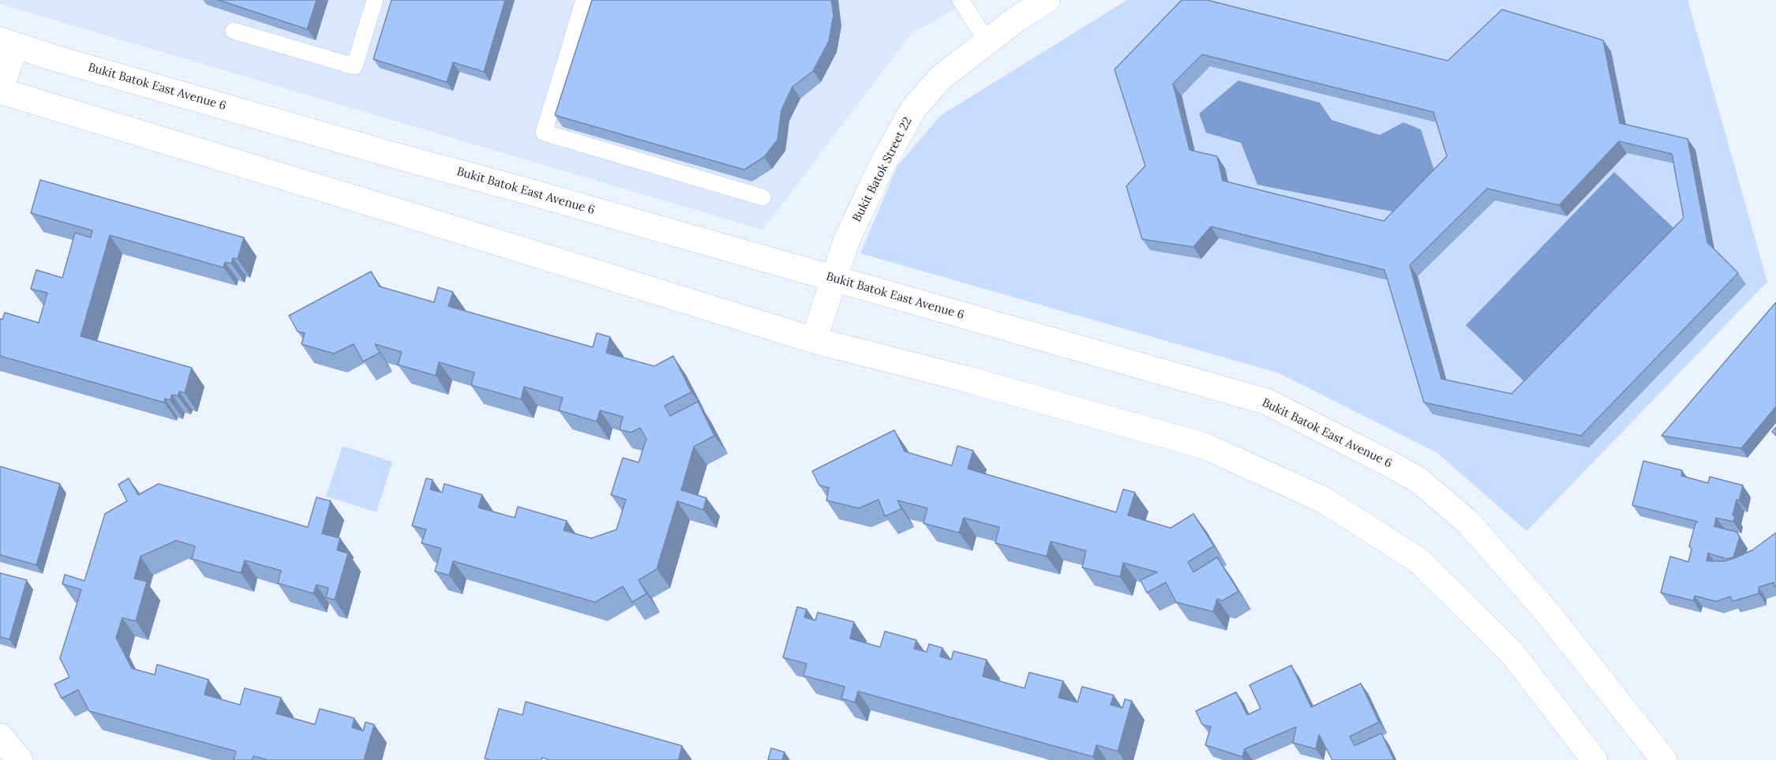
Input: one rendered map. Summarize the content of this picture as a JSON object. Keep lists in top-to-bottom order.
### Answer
{
  "streets": {
    "main road": ["Bukit Batok East Avenue 6", "Bukit Batok Street 22"]
  },
  "crossings": [
    ["Bukit Batok East Avenue 6", "Bukit Batok Street 22"]
  ]
}
